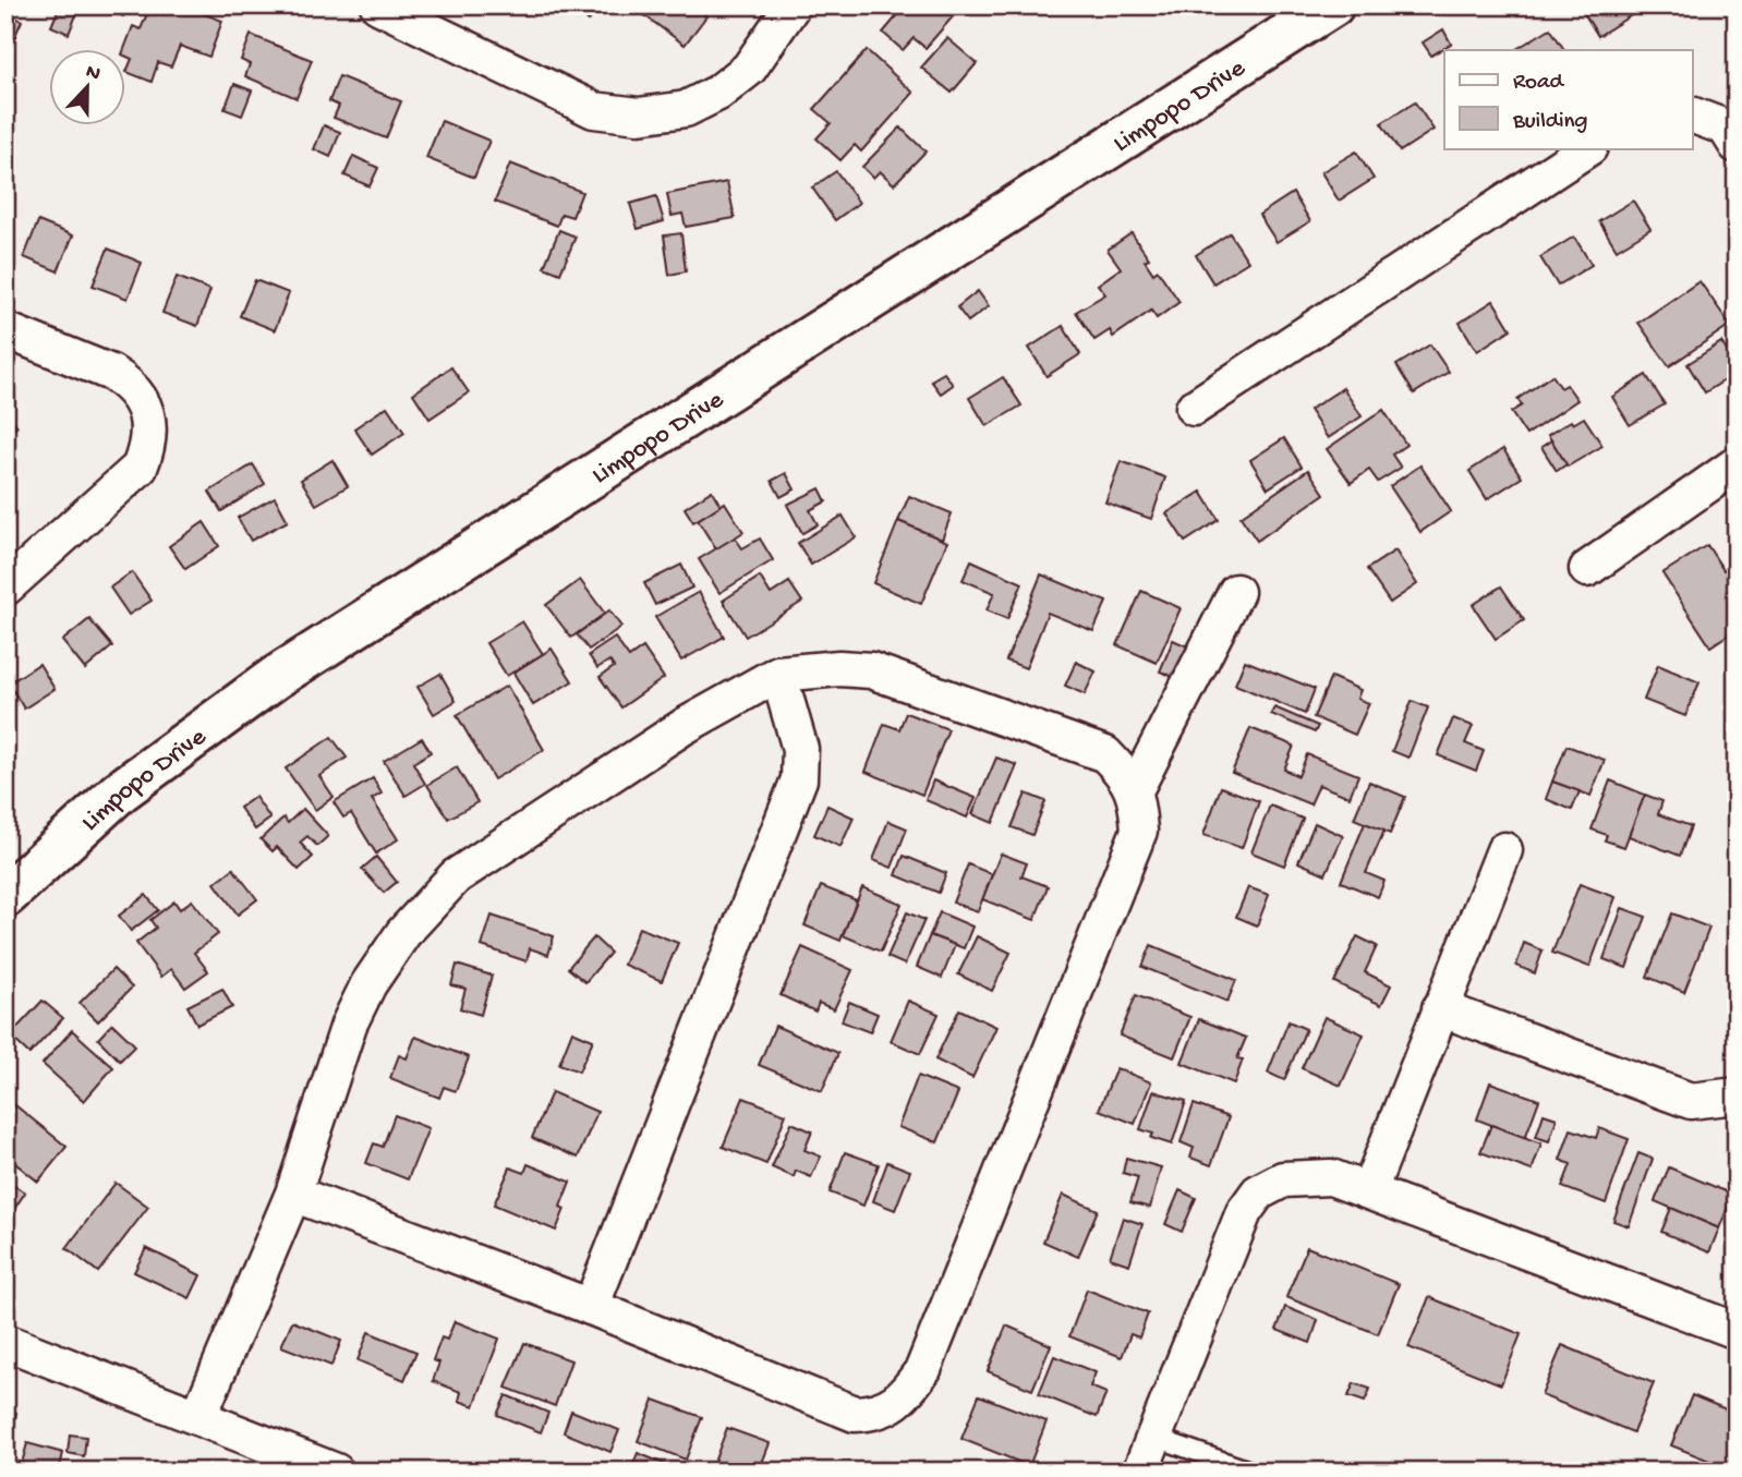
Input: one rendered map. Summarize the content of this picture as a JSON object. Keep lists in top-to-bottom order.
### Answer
{
  "streets": {
    "street": ["Limpopo Drive"]
  },
  "legend": ["Road", "Building"],
  "north": "top"
}
